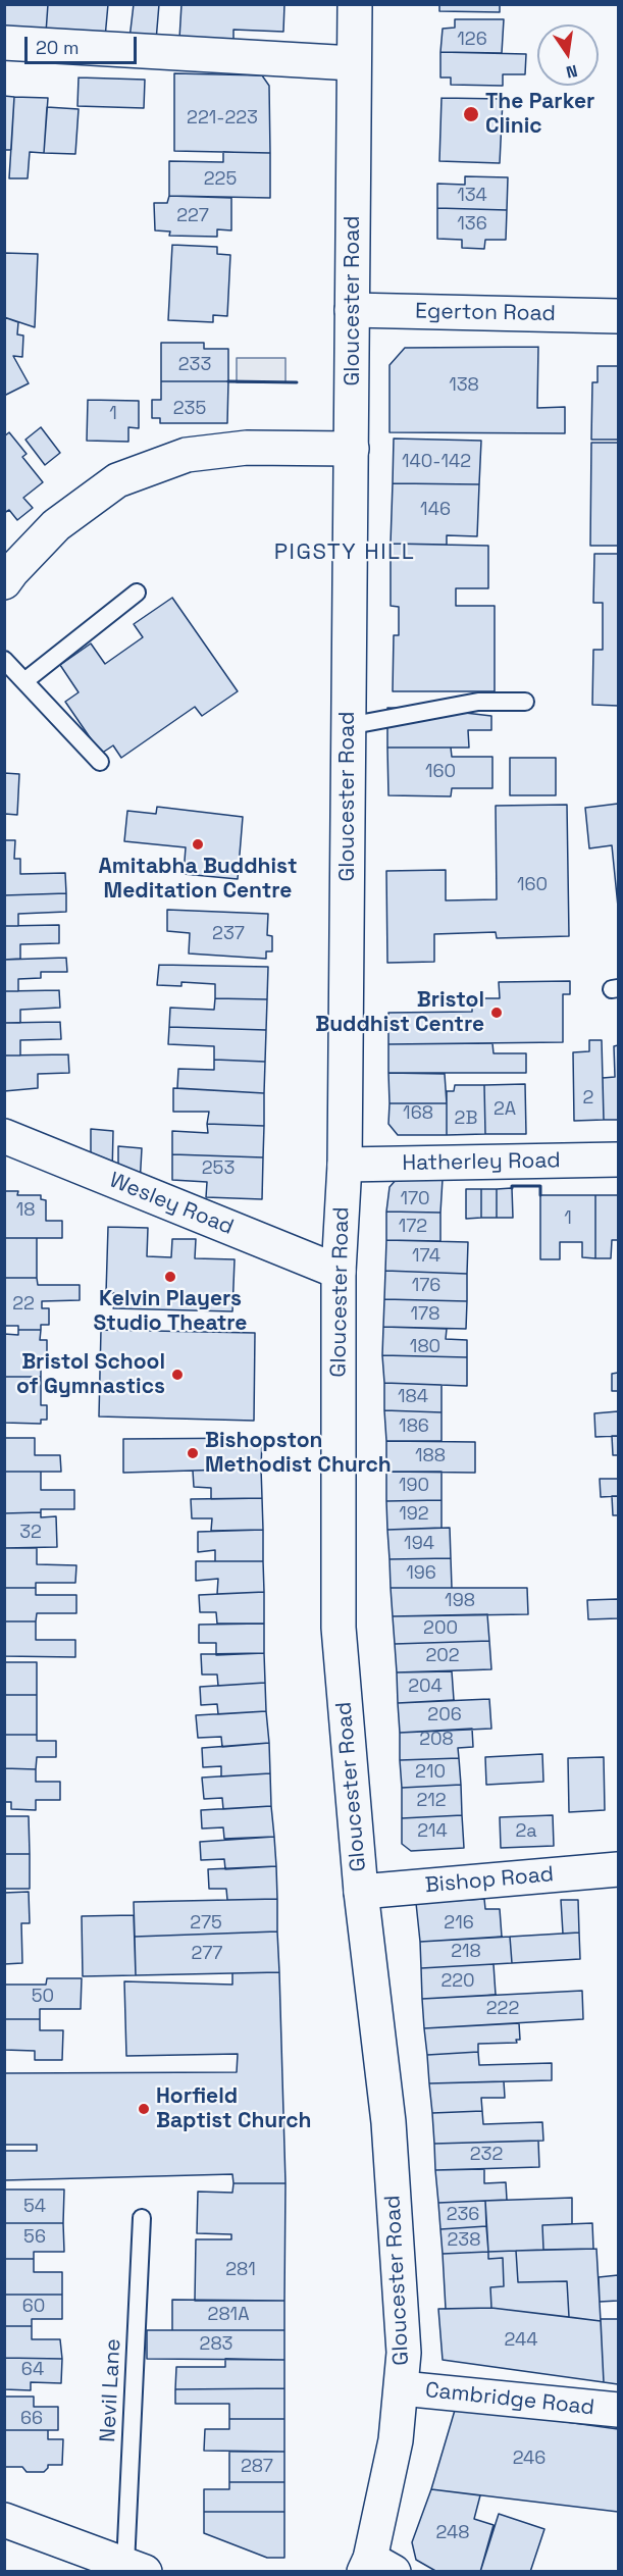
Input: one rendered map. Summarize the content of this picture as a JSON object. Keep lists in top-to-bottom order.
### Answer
{
  "streets": {
    "main road": [
      "Gloucester Road",
      "Egerton Road",
      "Hatherley Road",
      "Wesley Road",
      "Bishop Road",
      "Cambridge Road"
    ],
    "lane": ["Nevil Lane"]
  },
  "crossings": [
    ["Gloucester Road", "Egerton Road"],
    ["Gloucester Road", "Hatherley Road"],
    ["Gloucester Road", "Wesley Road"],
    ["Gloucester Road", "Bishop Road"],
    ["Gloucester Road", "Cambridge Road"]
  ],
  "districts": ["PIGSTY HILL"],
  "places": [
    "The Parker Clinic",
    "Amitabha Buddhist Meditation Centre",
    "Bristol Buddhist Centre",
    "Kelvin Players Studio Theatre",
    "Bristol School of Gymnastics",
    "Bishopston Methodist Church",
    "Horfield Baptist Church"
  ],
  "house_numbers": [
    "126",
    "221-223",
    "225",
    "134",
    "227",
    "136",
    "233",
    "138",
    "235",
    "1",
    "140-142",
    "146",
    "160",
    "160",
    "237",
    "2",
    "2A",
    "168",
    "2B",
    "253",
    "170",
    "18",
    "1",
    "172",
    "174",
    "176",
    "22",
    "178",
    "180",
    "184",
    "186",
    "188",
    "190",
    "192",
    "32",
    "194",
    "196",
    "198",
    "200",
    "202",
    "204",
    "206",
    "208",
    "210",
    "212",
    "214",
    "2a",
    "275",
    "216",
    "218",
    "277",
    "220",
    "50",
    "222",
    "232",
    "54",
    "236",
    "56",
    "238",
    "281",
    "60",
    "281A",
    "244",
    "283",
    "64",
    "66",
    "246",
    "287",
    "248"
  ],
  "scale_bar": "20 m",
  "north": "bottom"
}
